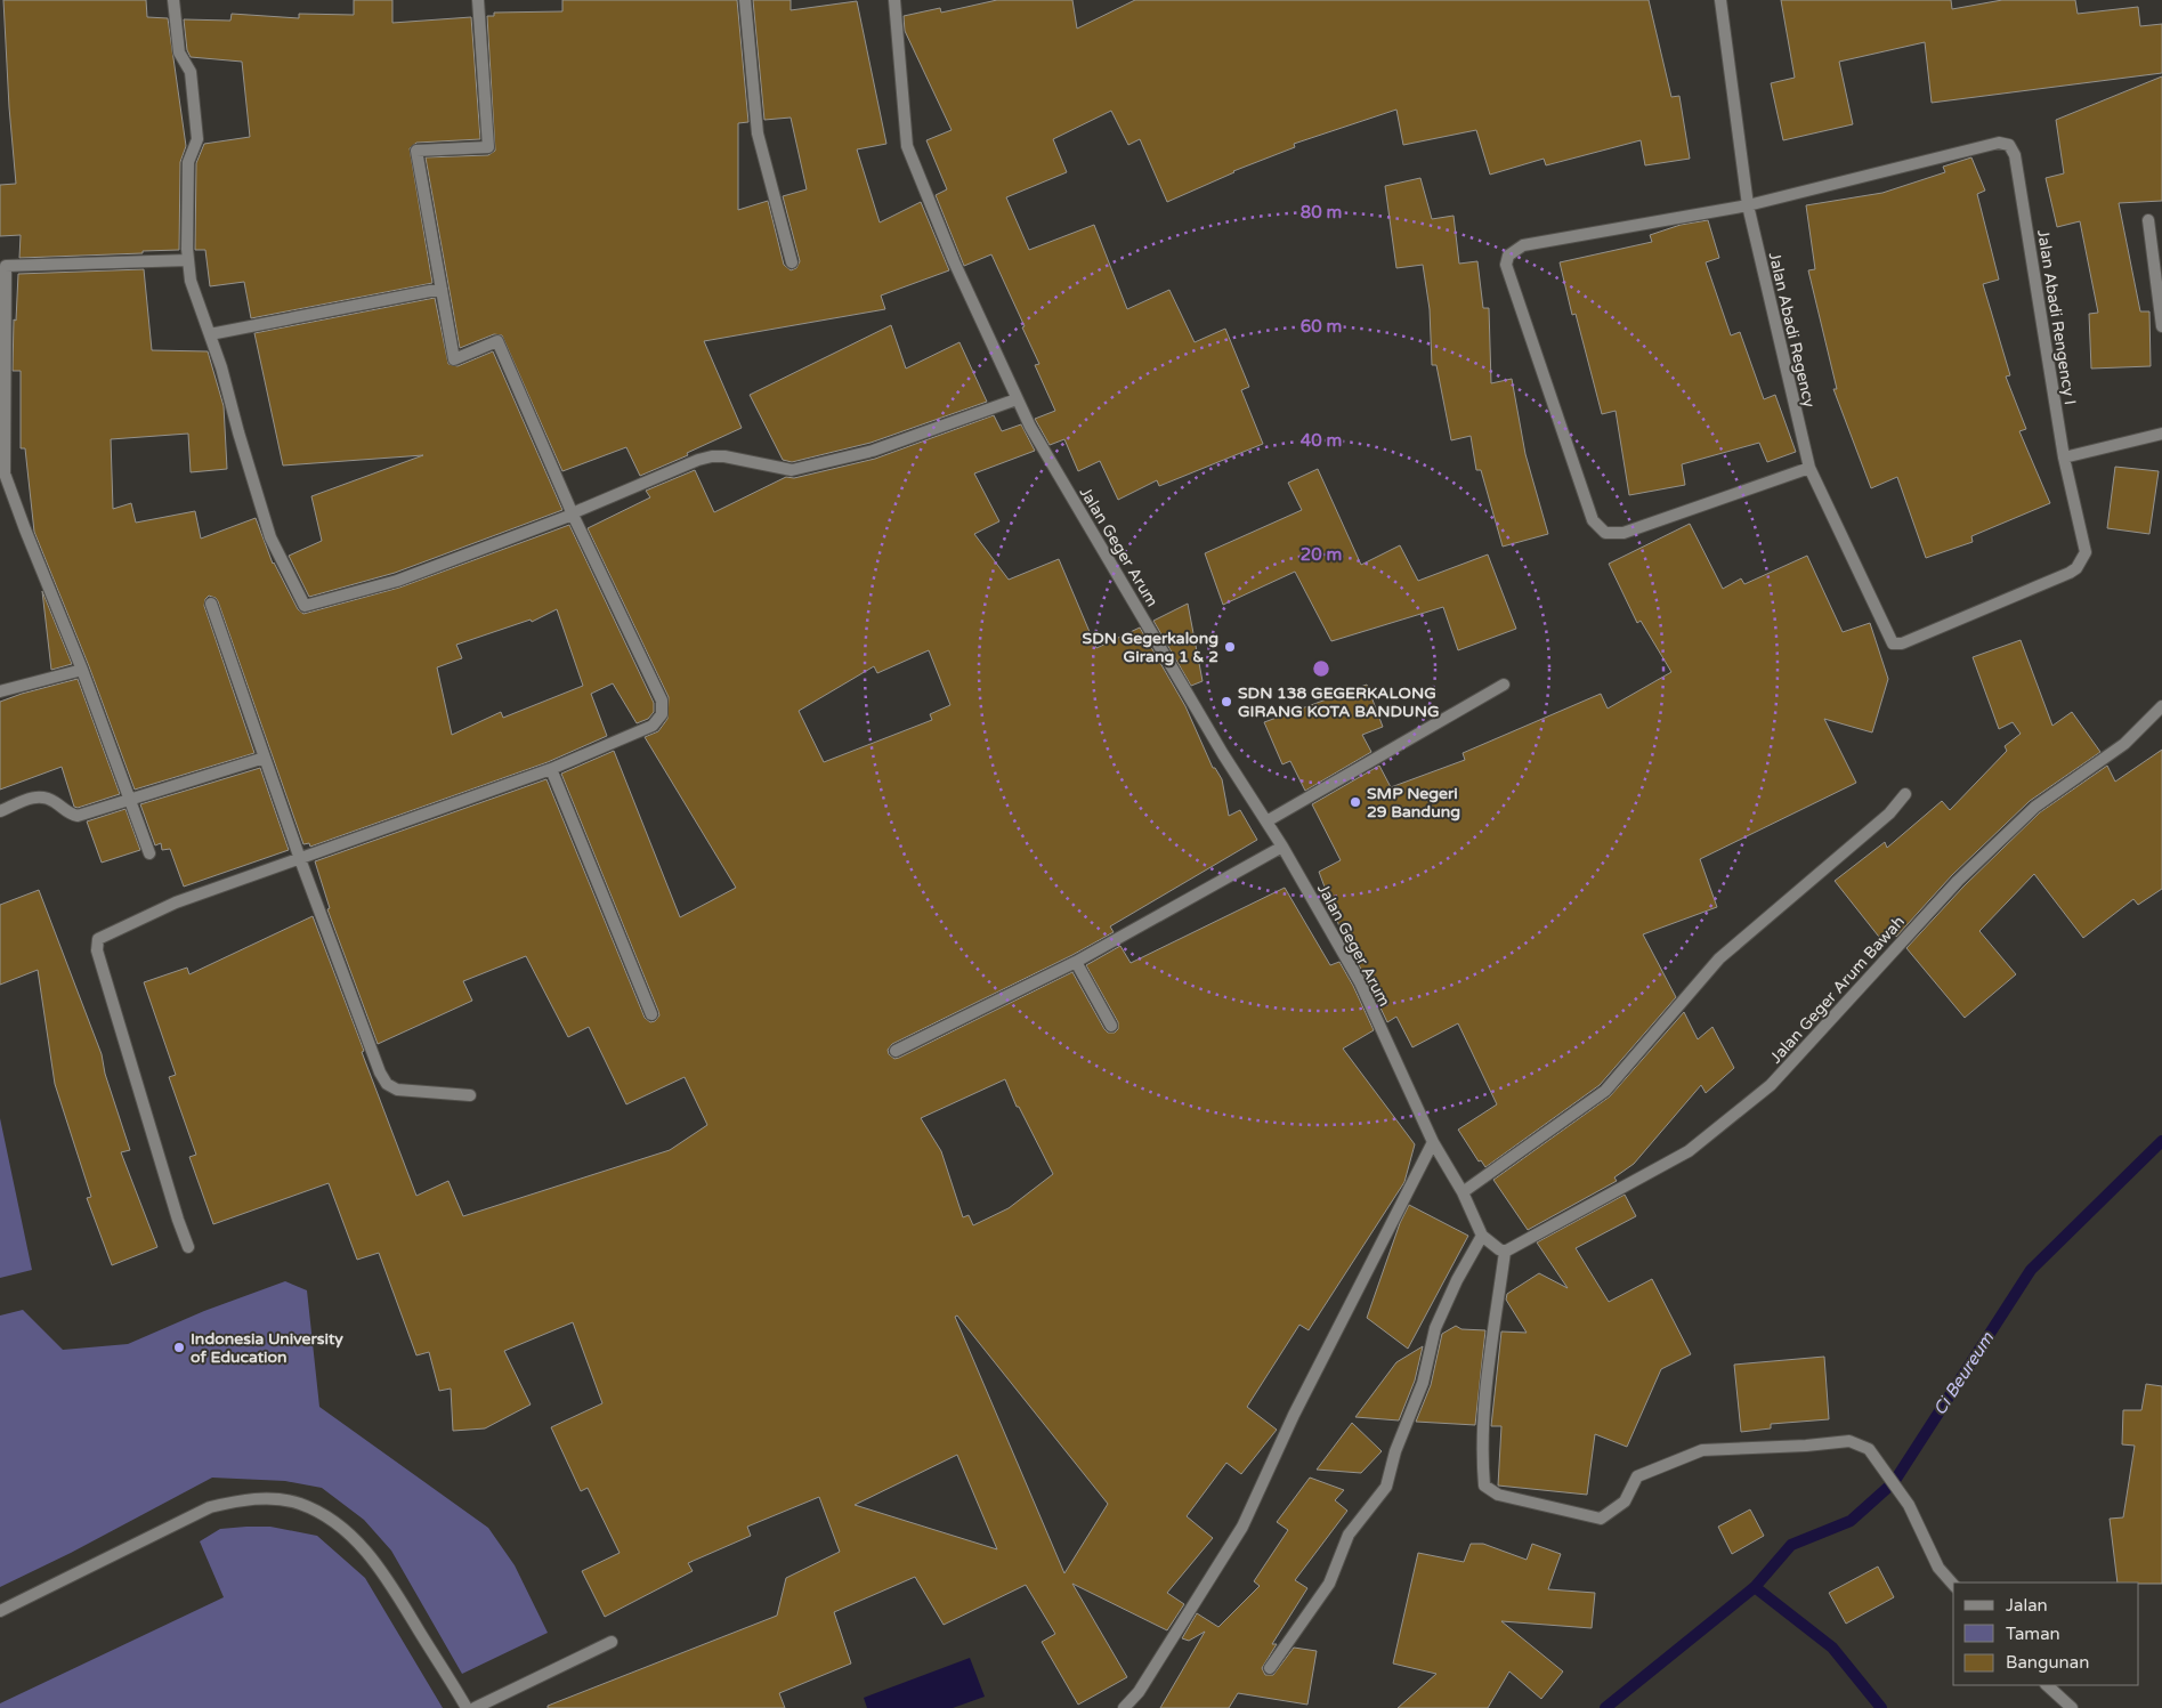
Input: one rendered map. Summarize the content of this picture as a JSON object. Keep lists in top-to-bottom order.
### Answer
{
  "streets": {
    "street": [
      "Jalan Abadi Rengency I",
      "Jalan Abadi Regency",
      "Jalan Geger Arum",
      "Jalan Geger Arum Bawah"
    ]
  },
  "crossings": [
    ["Jalan Abadi Rengency I", "Jalan Abadi Regency"]
  ],
  "water": ["Ci Beureum"],
  "places": [
    "SDN Gegerkalong Girang 1 & 2",
    "SDN 138 GEGERKALONG GIRANG KOTA BANDUNG",
    "SMP Negeri 29 Bandung",
    "Indonesia University of Education"
  ],
  "legend": ["Jalan", "Taman", "Bangunan"],
  "rings": [
    "80 m",
    "60 m",
    "40 m",
    "20 m"
  ]
}
